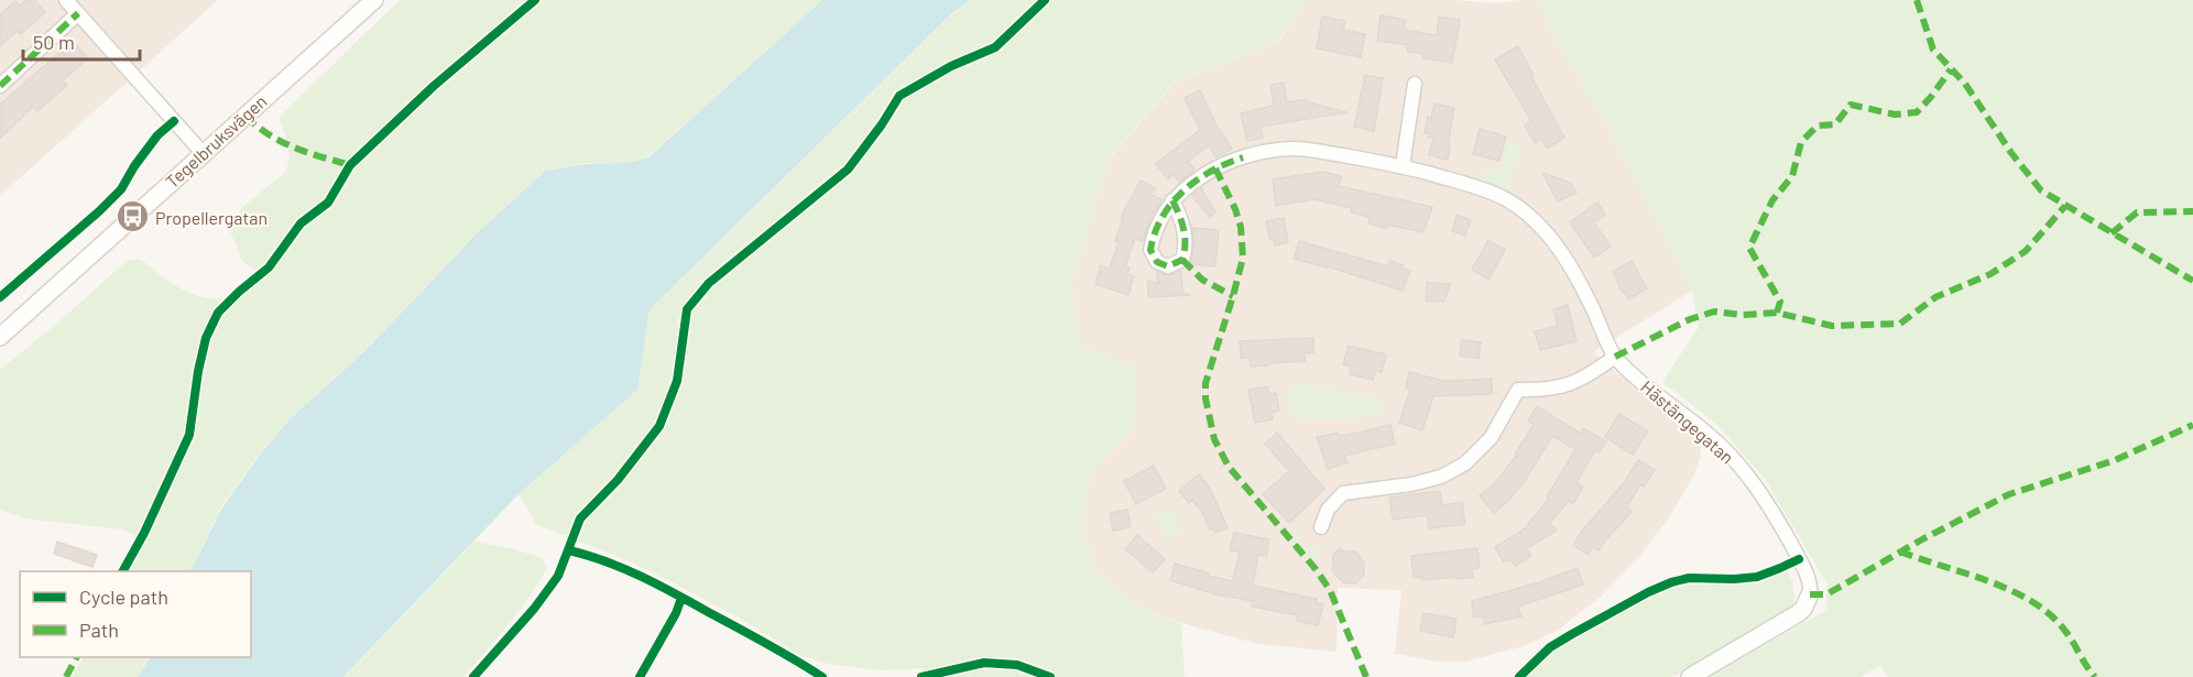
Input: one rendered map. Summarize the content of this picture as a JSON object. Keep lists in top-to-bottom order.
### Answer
{
  "streets": {
    "street": ["Tegelbruksvägen", "Hästängegatan"]
  },
  "places": {
    "bus stop": ["Propellergatan"]
  },
  "legend": ["Cycle path", "Path"],
  "scale_bar": "50 m"
}
